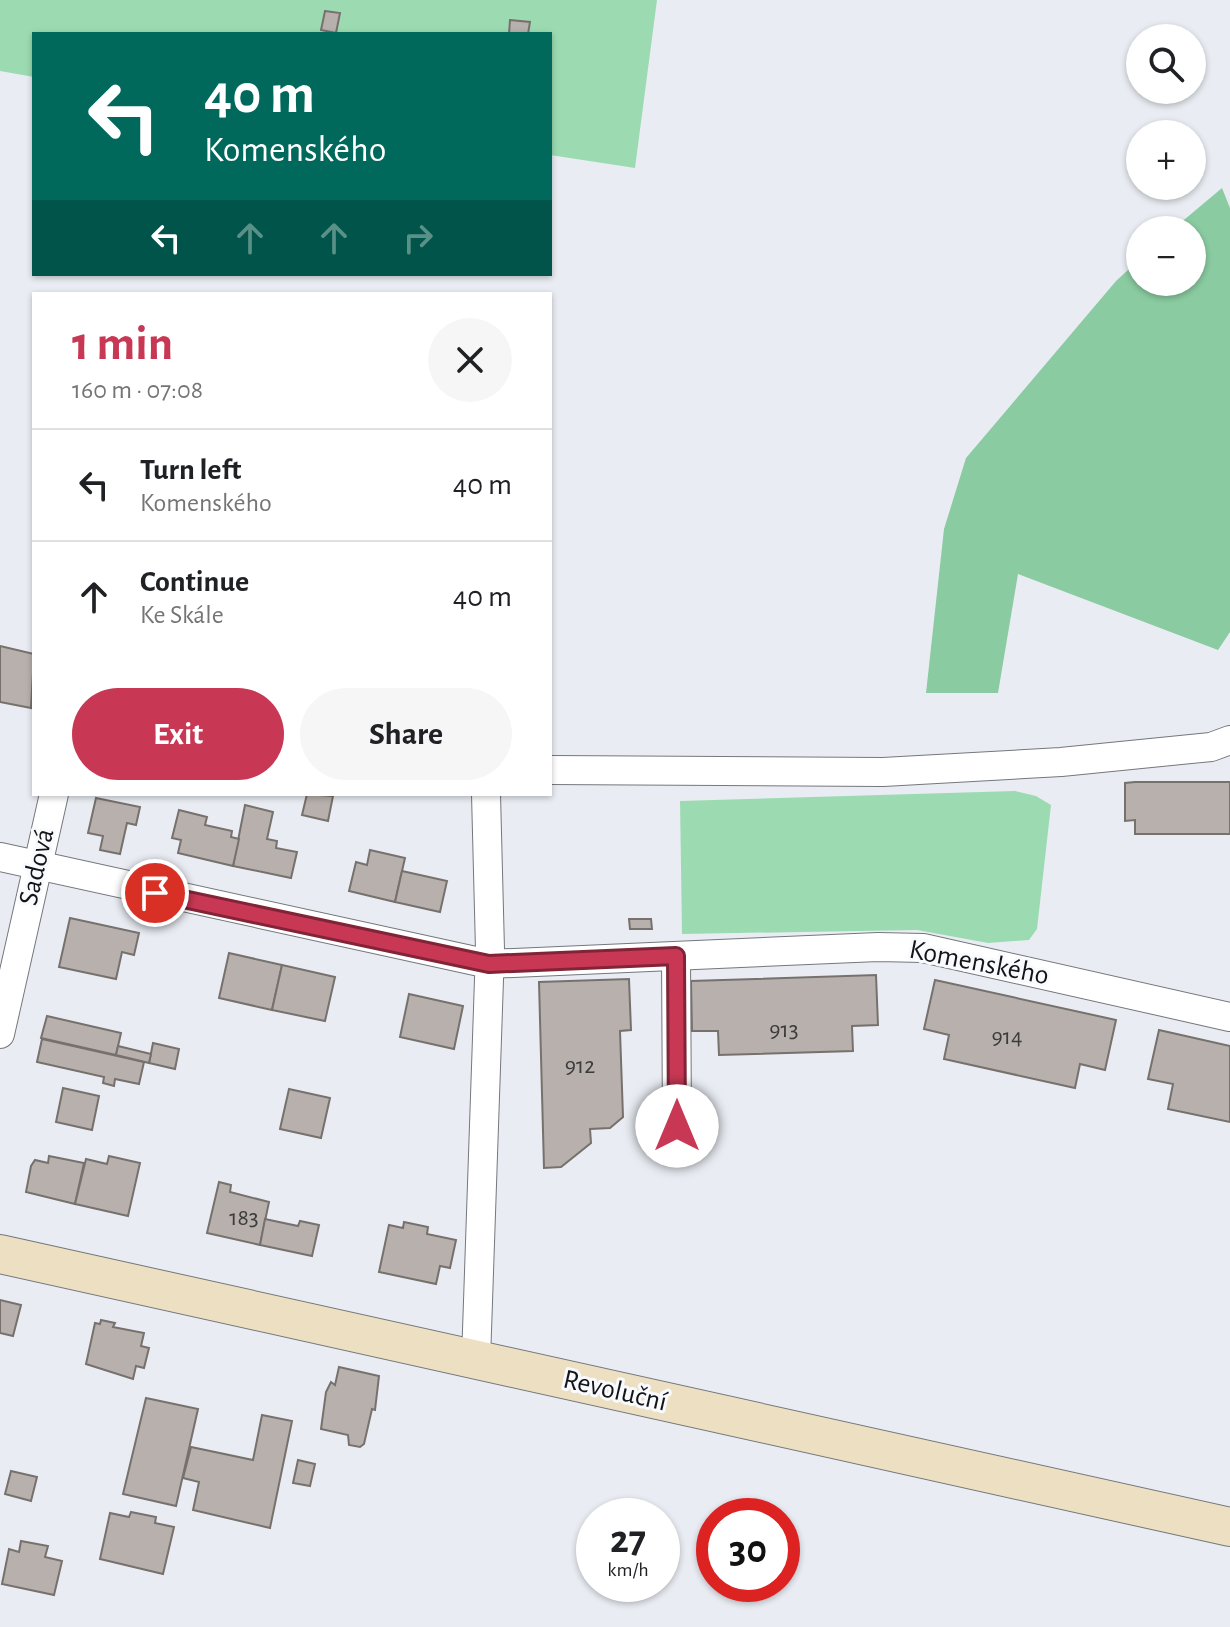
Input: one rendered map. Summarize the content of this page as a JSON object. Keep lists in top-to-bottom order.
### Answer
{
  "streets": {
    "street": ["Sadová", "Komenského", "Revoluční"]
  },
  "crossings": [
    ["Sadová", "Komenského"]
  ],
  "house_numbers": [
    "913",
    "914",
    "912",
    "183"
  ],
  "page": {
    "map_buttons": ["+", "−"],
    "turn": ["40 m", "Komenského"],
    "heading": ["1 min", "160 m · 07:08"],
    "list": [
      {
        "name": "Turn left",
        "note": "Komenského",
        "value": "40 m"
      },
      {
        "name": "Continue",
        "note": "Ke Skále",
        "value": "40 m"
      }
    ],
    "buttons": ["Exit", "Share"],
    "speed": "27 km/h",
    "limit": "30"
  }
}
